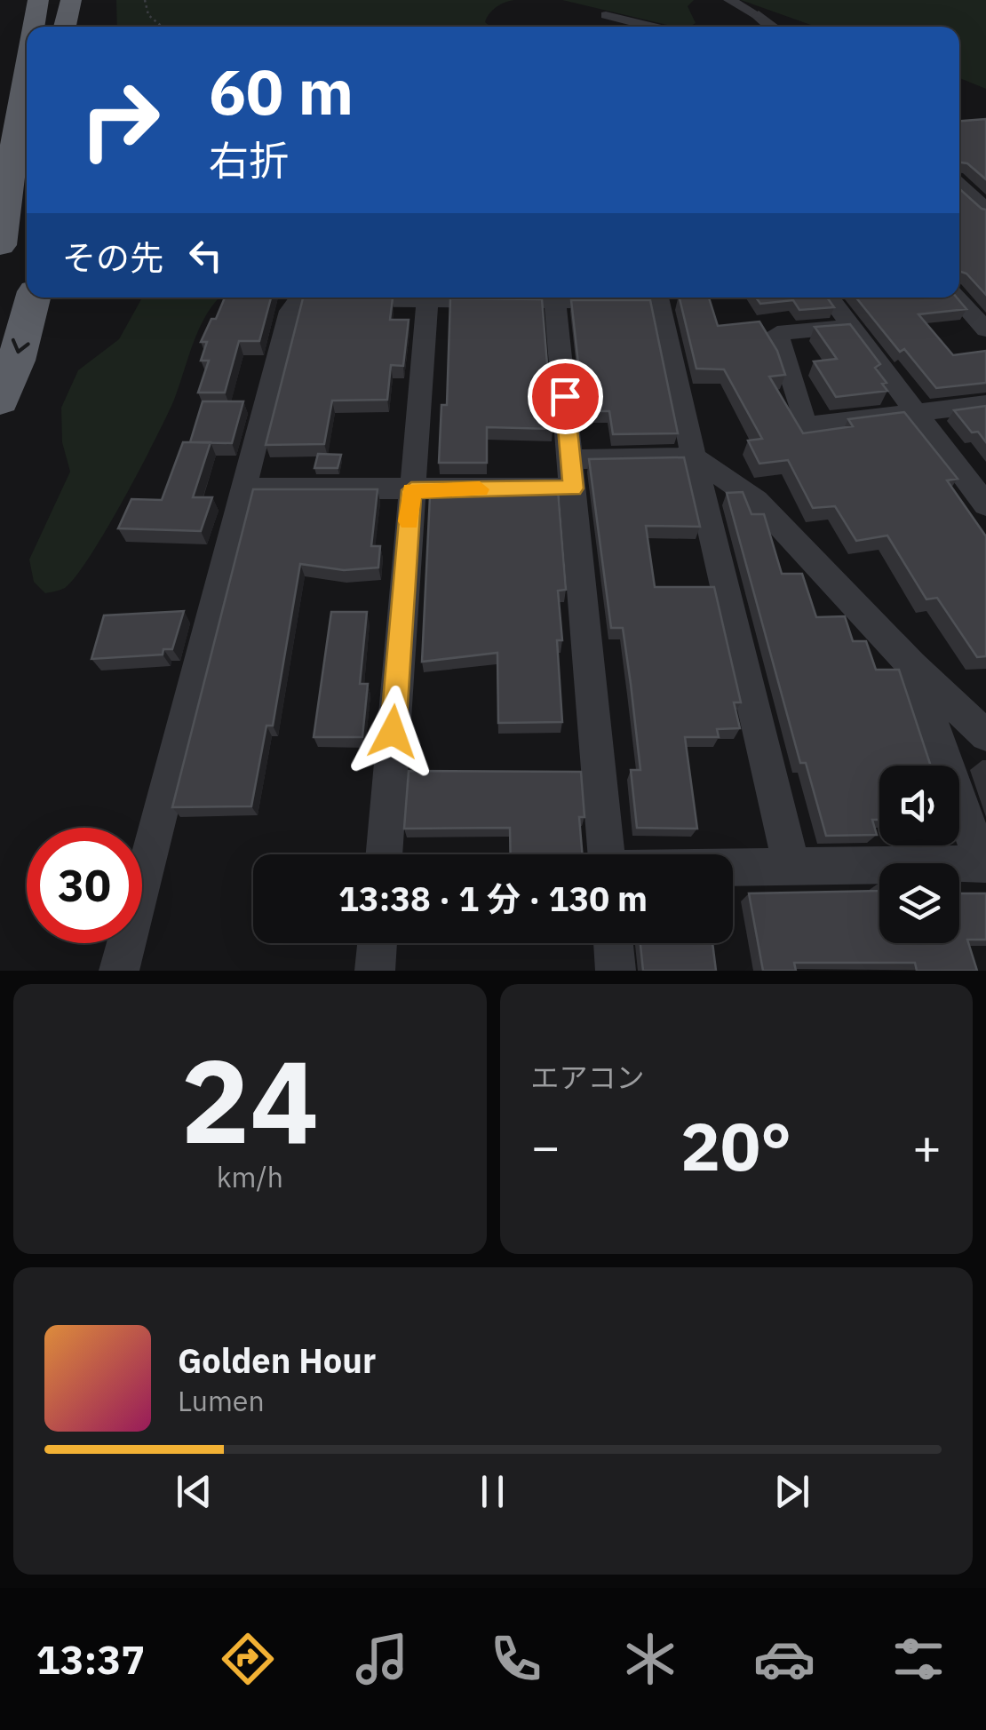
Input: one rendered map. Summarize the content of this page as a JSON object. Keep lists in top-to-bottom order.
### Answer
{
  "page": {
    "turn": ["60 m", "右折"],
    "then": "その先",
    "limit": "30",
    "trip": "13:38 · 1 分 · 130 m",
    "tile": [
      ["24", "km/h"],
      "エアコン"
    ],
    "heat": ["−", "20°", "+"],
    "song": ["Golden Hour", "Lumen"],
    "tabs": "13:37"
  }
}
